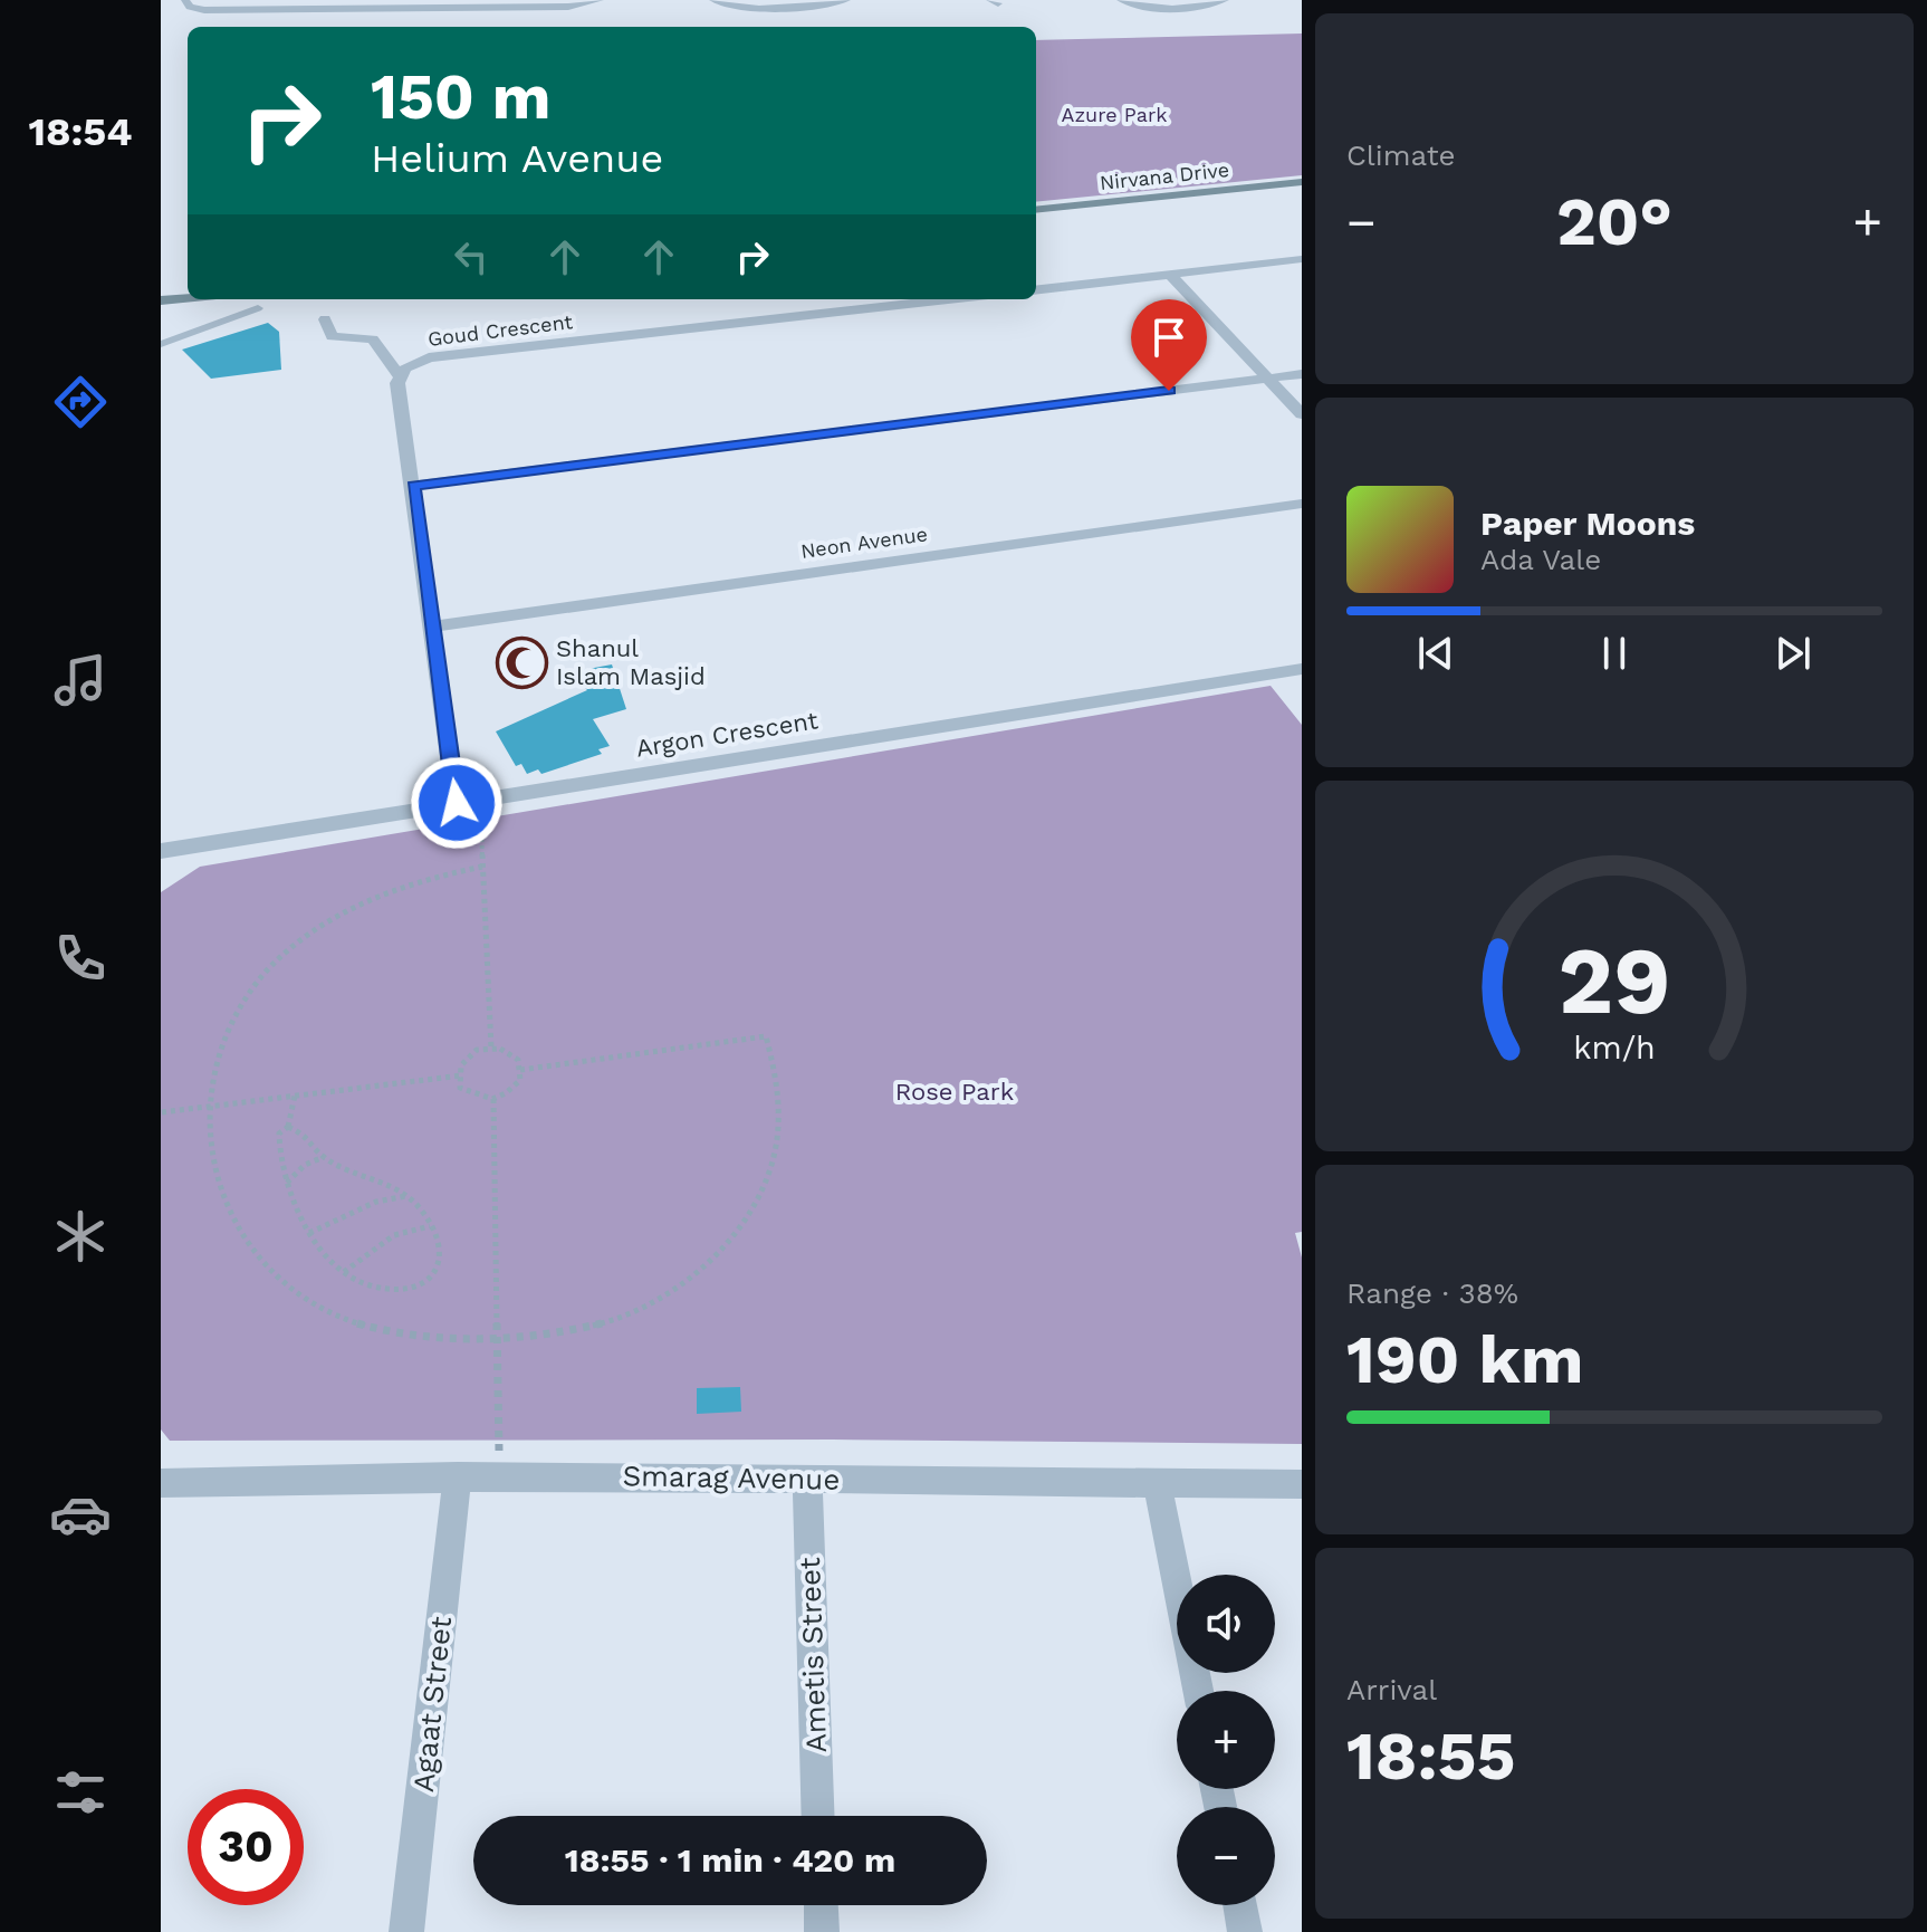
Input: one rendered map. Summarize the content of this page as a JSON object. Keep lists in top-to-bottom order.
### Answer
{
  "streets": {
    "main road": ["Nirvana Drive"],
    "street": [
      "Goud Crescent",
      "Neon Avenue",
      "Argon Crescent",
      "Smarag Avenue",
      "Ametis Street",
      "Agaat Street"
    ]
  },
  "crossings": [
    ["Smarag Avenue", "Ametis Street"],
    ["Smarag Avenue", "Agaat Street"]
  ],
  "parks": ["Azure Park", "Rose Park"],
  "places": {
    "mosque": ["Shanul Islam Masjid"]
  },
  "page": {
    "tabs": "18:54",
    "tile": [
      "Climate",
      ["Range · 38%", "190 km"],
      ["Arrival", "18:55"]
    ],
    "turn": ["150 m", "Helium Avenue"],
    "heat": ["−", "20°", "+"],
    "song": ["Paper Moons", "Ada Vale"],
    "map_buttons": ["+", "−"],
    "limit": "30",
    "trip": "18:55 · 1 min · 420 m",
    "gauge": ["29", "km/h"]
  }
}
